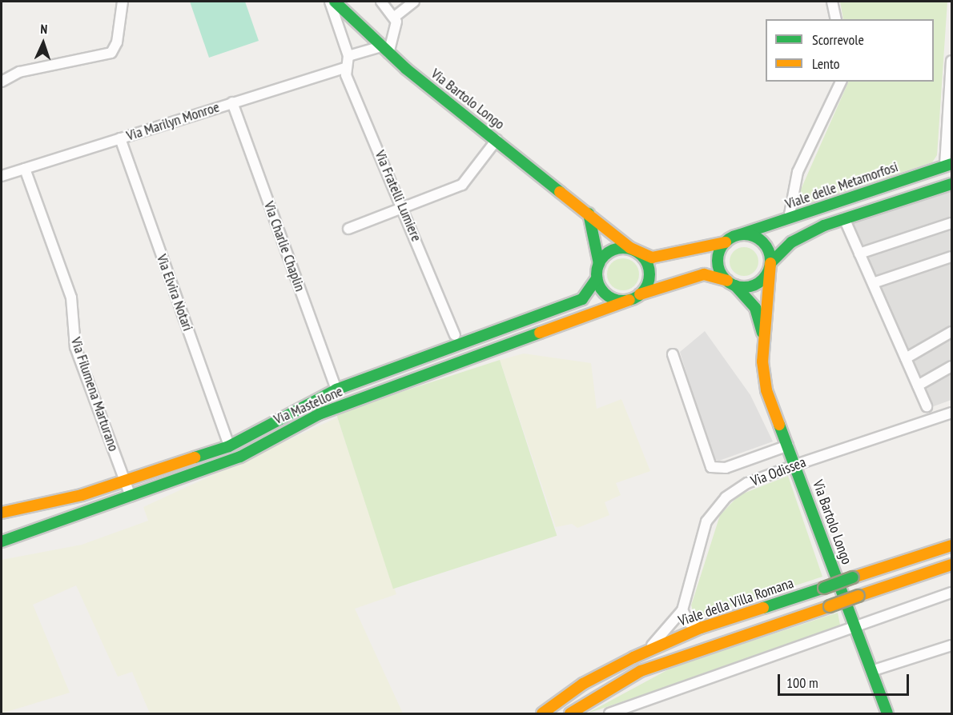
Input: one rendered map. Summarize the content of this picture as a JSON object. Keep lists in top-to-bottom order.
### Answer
{
  "streets": {
    "street": [
      "Via Bartolo Longo",
      "Via Marilyn Monroe",
      "Viale delle Metamorfosi",
      "Via Fratelli Lumiere",
      "Via Charlie Chaplin",
      "Via Elvira Notari",
      "Via Filumena Marturano",
      "Via Mastellone",
      "Via Odissea",
      "Viale della Villa Romana"
    ]
  },
  "crossings": [
    ["Via Bartolo Longo", "Viale delle Metamorfosi"],
    ["Via Bartolo Longo", "Via Mastellone"],
    ["Via Bartolo Longo", "Via Odissea"],
    ["Via Marilyn Monroe", "Via Fratelli Lumiere"],
    ["Via Marilyn Monroe", "Via Charlie Chaplin"],
    ["Via Marilyn Monroe", "Via Elvira Notari"],
    ["Via Marilyn Monroe", "Via Filumena Marturano"],
    ["Via Charlie Chaplin", "Via Mastellone"],
    ["Via Elvira Notari", "Via Mastellone"],
    ["Via Filumena Marturano", "Via Mastellone"],
    ["Via Odissea", "Viale della Villa Romana"]
  ],
  "legend": ["Scorrevole", "Lento"],
  "scale_bar": "100 m",
  "north": "top"
}
